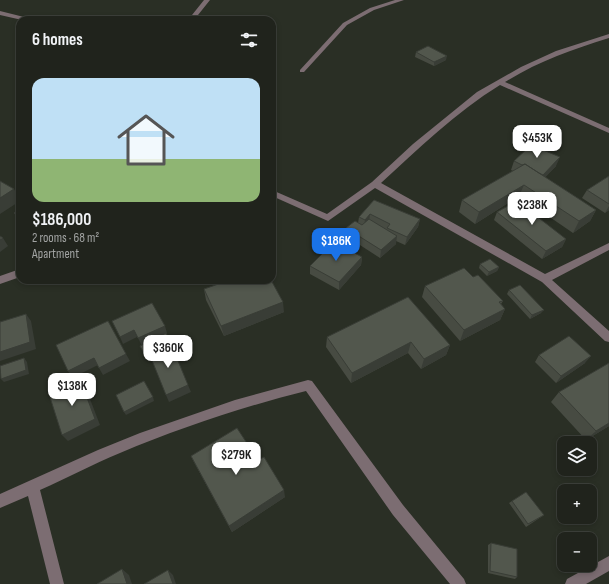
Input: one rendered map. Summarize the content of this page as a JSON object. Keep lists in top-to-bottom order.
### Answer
{
  "page": {
    "heading": "6 homes",
    "list": [
      {
        "name": "$186,000",
        "note": "2 rooms · 68 m² · Apartment"
      }
    ],
    "price": [
      "$453K",
      "$238K",
      "$186K",
      "$360K",
      "$138K",
      "$279K"
    ],
    "map_buttons": ["+", "−"]
  }
}
